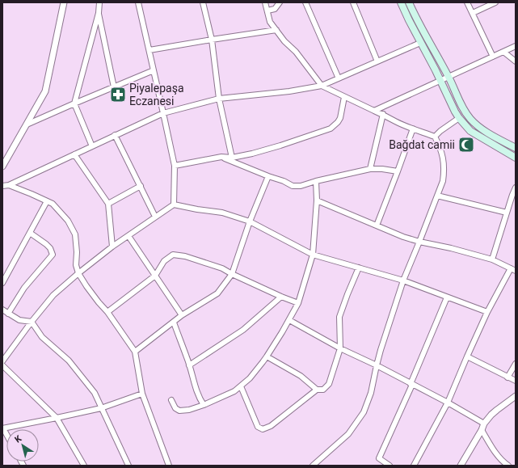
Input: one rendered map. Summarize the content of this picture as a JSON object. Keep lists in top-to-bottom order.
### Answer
{
  "places": {
    "pharmacy": ["Piyalepaşa Eczanesi"],
    "mosque": ["Bağdat camii"]
  },
  "north": "top left"
}
